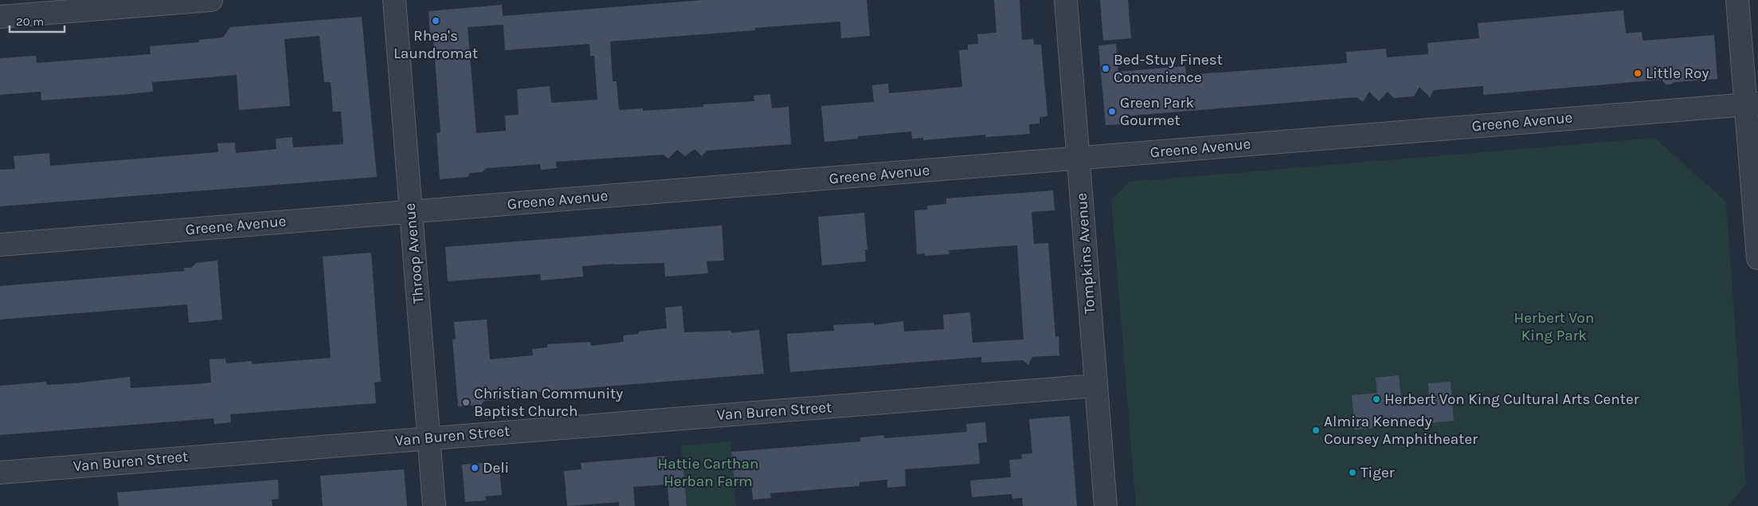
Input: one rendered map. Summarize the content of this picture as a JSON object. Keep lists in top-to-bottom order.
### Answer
{
  "streets": {
    "street": [
      "Greene Avenue",
      "Throop Avenue",
      "Tompkins Avenue",
      "Van Buren Street"
    ]
  },
  "crossings": [
    ["Greene Avenue", "Throop Avenue"],
    ["Greene Avenue", "Tompkins Avenue"],
    ["Throop Avenue", "Van Buren Street"],
    ["Tompkins Avenue", "Van Buren Street"]
  ],
  "parks": ["Herbert Von King Park", "Hattie Carthan Herban Farm"],
  "places": [
    "Rhea's Laundromat",
    "Bed-Stuy Finest Convenience",
    "Little Roy",
    "Green Park Gourmet",
    "Herbert Von King Cultural Arts Center",
    "Christian Community Baptist Church",
    "Almira Kennedy Coursey Amphitheater",
    "Deli",
    "Tiger"
  ],
  "scale_bar": "20 m"
}
